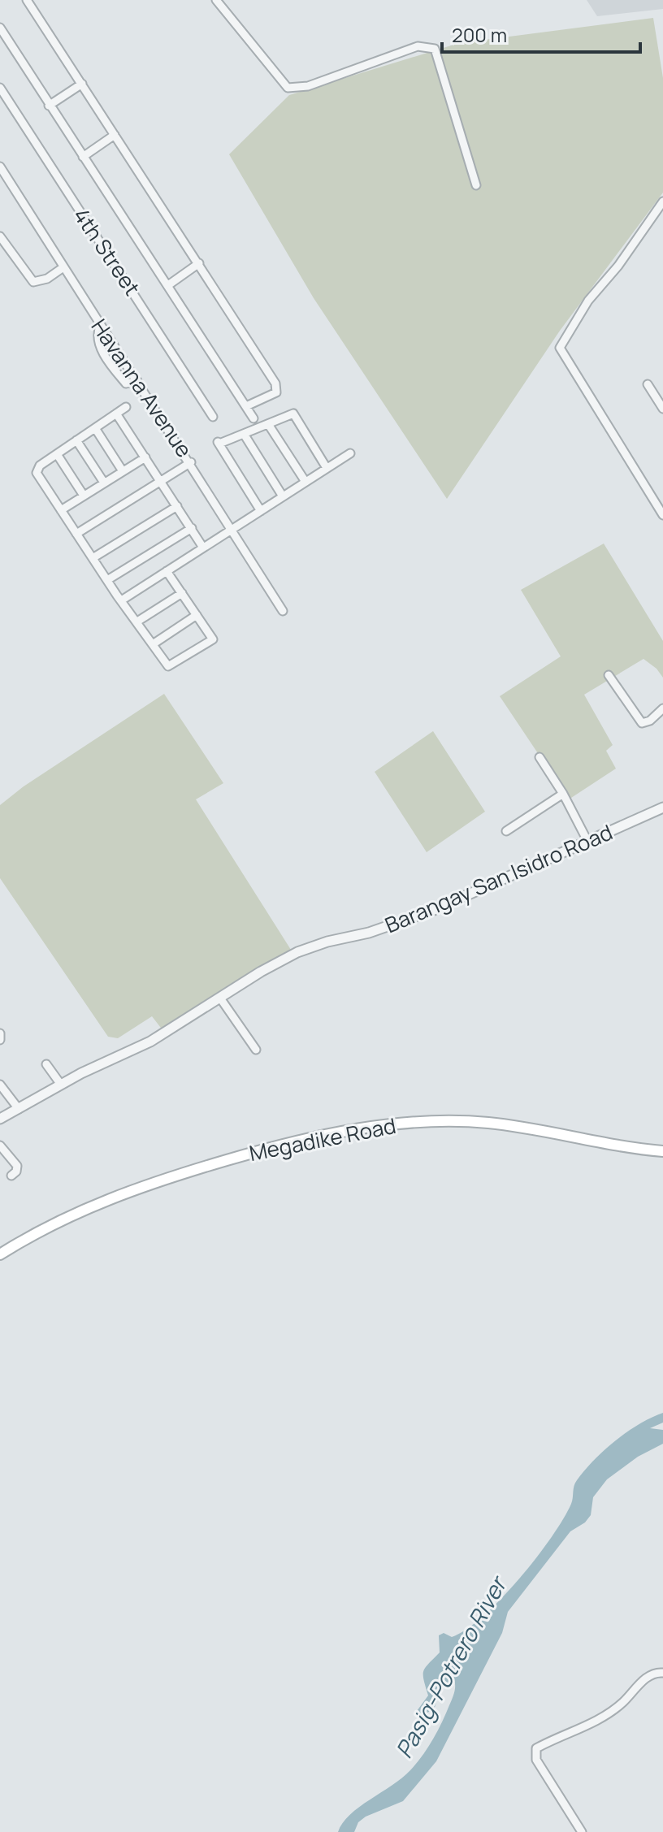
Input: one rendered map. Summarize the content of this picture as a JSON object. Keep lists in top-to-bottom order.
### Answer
{
  "streets": {
    "main road": ["Megadike Road"],
    "street": ["4th Street", "Havanna Avenue", "Barangay San Isidro Road"]
  },
  "water": ["Pasig-Potrero River"],
  "scale_bar": "200 m"
}
